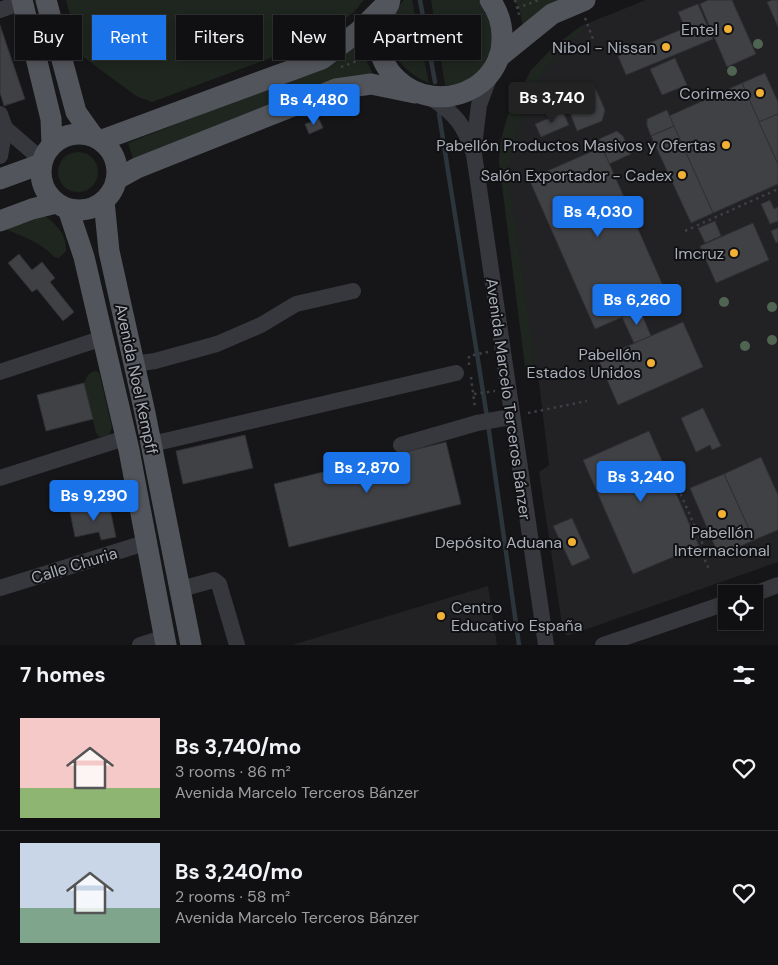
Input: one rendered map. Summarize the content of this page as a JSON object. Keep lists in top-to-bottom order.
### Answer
{
  "streets": {
    "main road": ["Avenida Noel Kempff"],
    "street": ["Avenida Marcelo Terceros Bánzer", "Calle Churia"]
  },
  "crossings": [
    ["Avenida Noel Kempff", "Calle Churia"]
  ],
  "places": [
    "Entel",
    "Nibol - Nissan",
    "Corimexo",
    "Pabellón Productos Masivos y Ofertas",
    "Salón Exportador - Cadex",
    "Imcruz",
    "Pabellón Estados Unidos",
    "Pabellón Internacional",
    "Depósito Aduana",
    "Centro Educativo España"
  ],
  "page": {
    "chip": [
      "Buy",
      "Rent",
      "Filters",
      "New",
      "Apartment"
    ],
    "price": [
      "Bs 3,740",
      "Bs 4,480",
      "Bs 4,030",
      "Bs 6,260",
      "Bs 2,870",
      "Bs 3,240",
      "Bs 9,290"
    ],
    "heading": "7 homes",
    "list": [
      {
        "name": "Bs 3,740/mo",
        "note": "3 rooms · 86 m² · Avenida Marcelo Terceros Bánzer"
      },
      {
        "name": "Bs 3,240/mo",
        "note": "2 rooms · 58 m² · Avenida Marcelo Terceros Bánzer"
      }
    ]
  }
}
